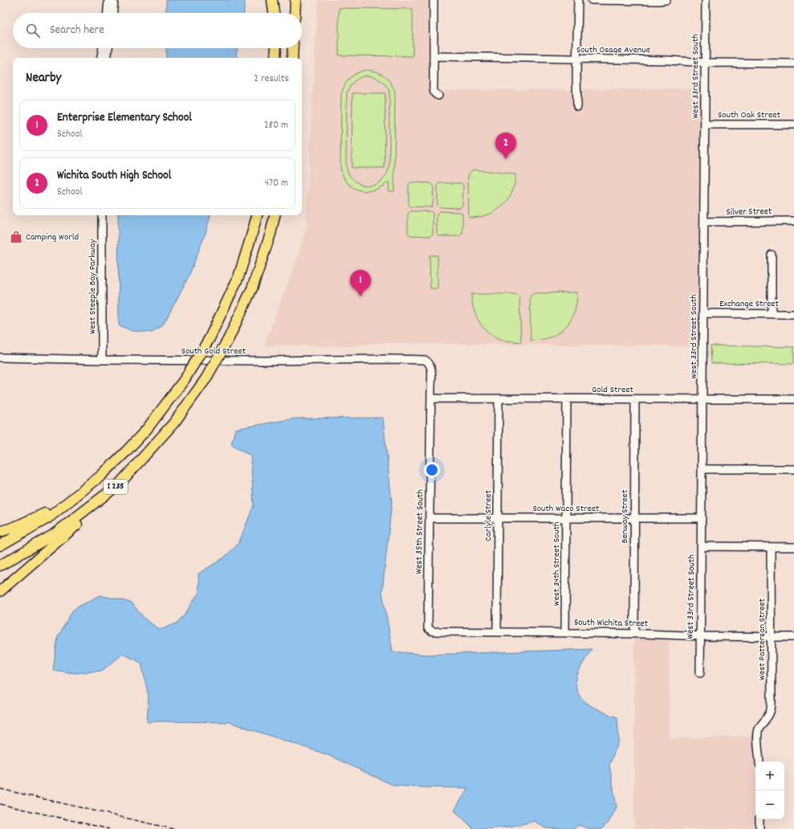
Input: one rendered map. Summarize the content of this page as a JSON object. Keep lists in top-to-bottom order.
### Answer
{
  "streets": {
    "highway": ["I 235"],
    "street": [
      "South Osage Avenue",
      "West 33rd Street South",
      "South Oak Street",
      "Silver Street",
      "West Steeple Bay Parkway",
      "Exchange Street",
      "South Gold Street",
      "Gold Street",
      "South Waco Street",
      "Carlyle Street",
      "Benway Street",
      "West 35th Street South",
      "West 34th Street South",
      "South Wichita Street",
      "West Patterson Street"
    ]
  },
  "crossings": [
    ["South Osage Avenue", "West 33rd Street South"],
    ["West 33rd Street South", "South Oak Street"],
    ["West 33rd Street South", "Silver Street"],
    ["West 33rd Street South", "Exchange Street"],
    ["West 33rd Street South", "Gold Street"],
    ["West 33rd Street South", "South Waco Street"],
    ["West 33rd Street South", "South Wichita Street"],
    ["West Steeple Bay Parkway", "South Gold Street"],
    ["South Gold Street", "West 35th Street South"],
    ["Gold Street", "Carlyle Street"],
    ["Gold Street", "Benway Street"],
    ["Gold Street", "West 35th Street South"],
    ["Gold Street", "West 34th Street South"],
    ["South Waco Street", "Carlyle Street"],
    ["South Waco Street", "Benway Street"],
    ["South Waco Street", "West 35th Street South"],
    ["South Waco Street", "West 34th Street South"],
    ["Carlyle Street", "South Wichita Street"],
    ["Benway Street", "South Wichita Street"],
    ["West 35th Street South", "South Wichita Street"],
    ["West 34th Street South", "South Wichita Street"],
    ["South Wichita Street", "West Patterson Street"]
  ],
  "places": {
    "shop": ["Camping World"]
  },
  "page": {
    "search": "Search here",
    "heading": ["Nearby", "2 results"],
    "list": [
      {
        "mark": "1",
        "name": "Enterprise Elementary School",
        "note": "School",
        "value": "280 m"
      },
      {
        "mark": "2",
        "name": "Wichita South High School",
        "note": "School",
        "value": "470 m"
      }
    ],
    "pins": ["2", "1"],
    "map_buttons": ["+", "−"]
  }
}
